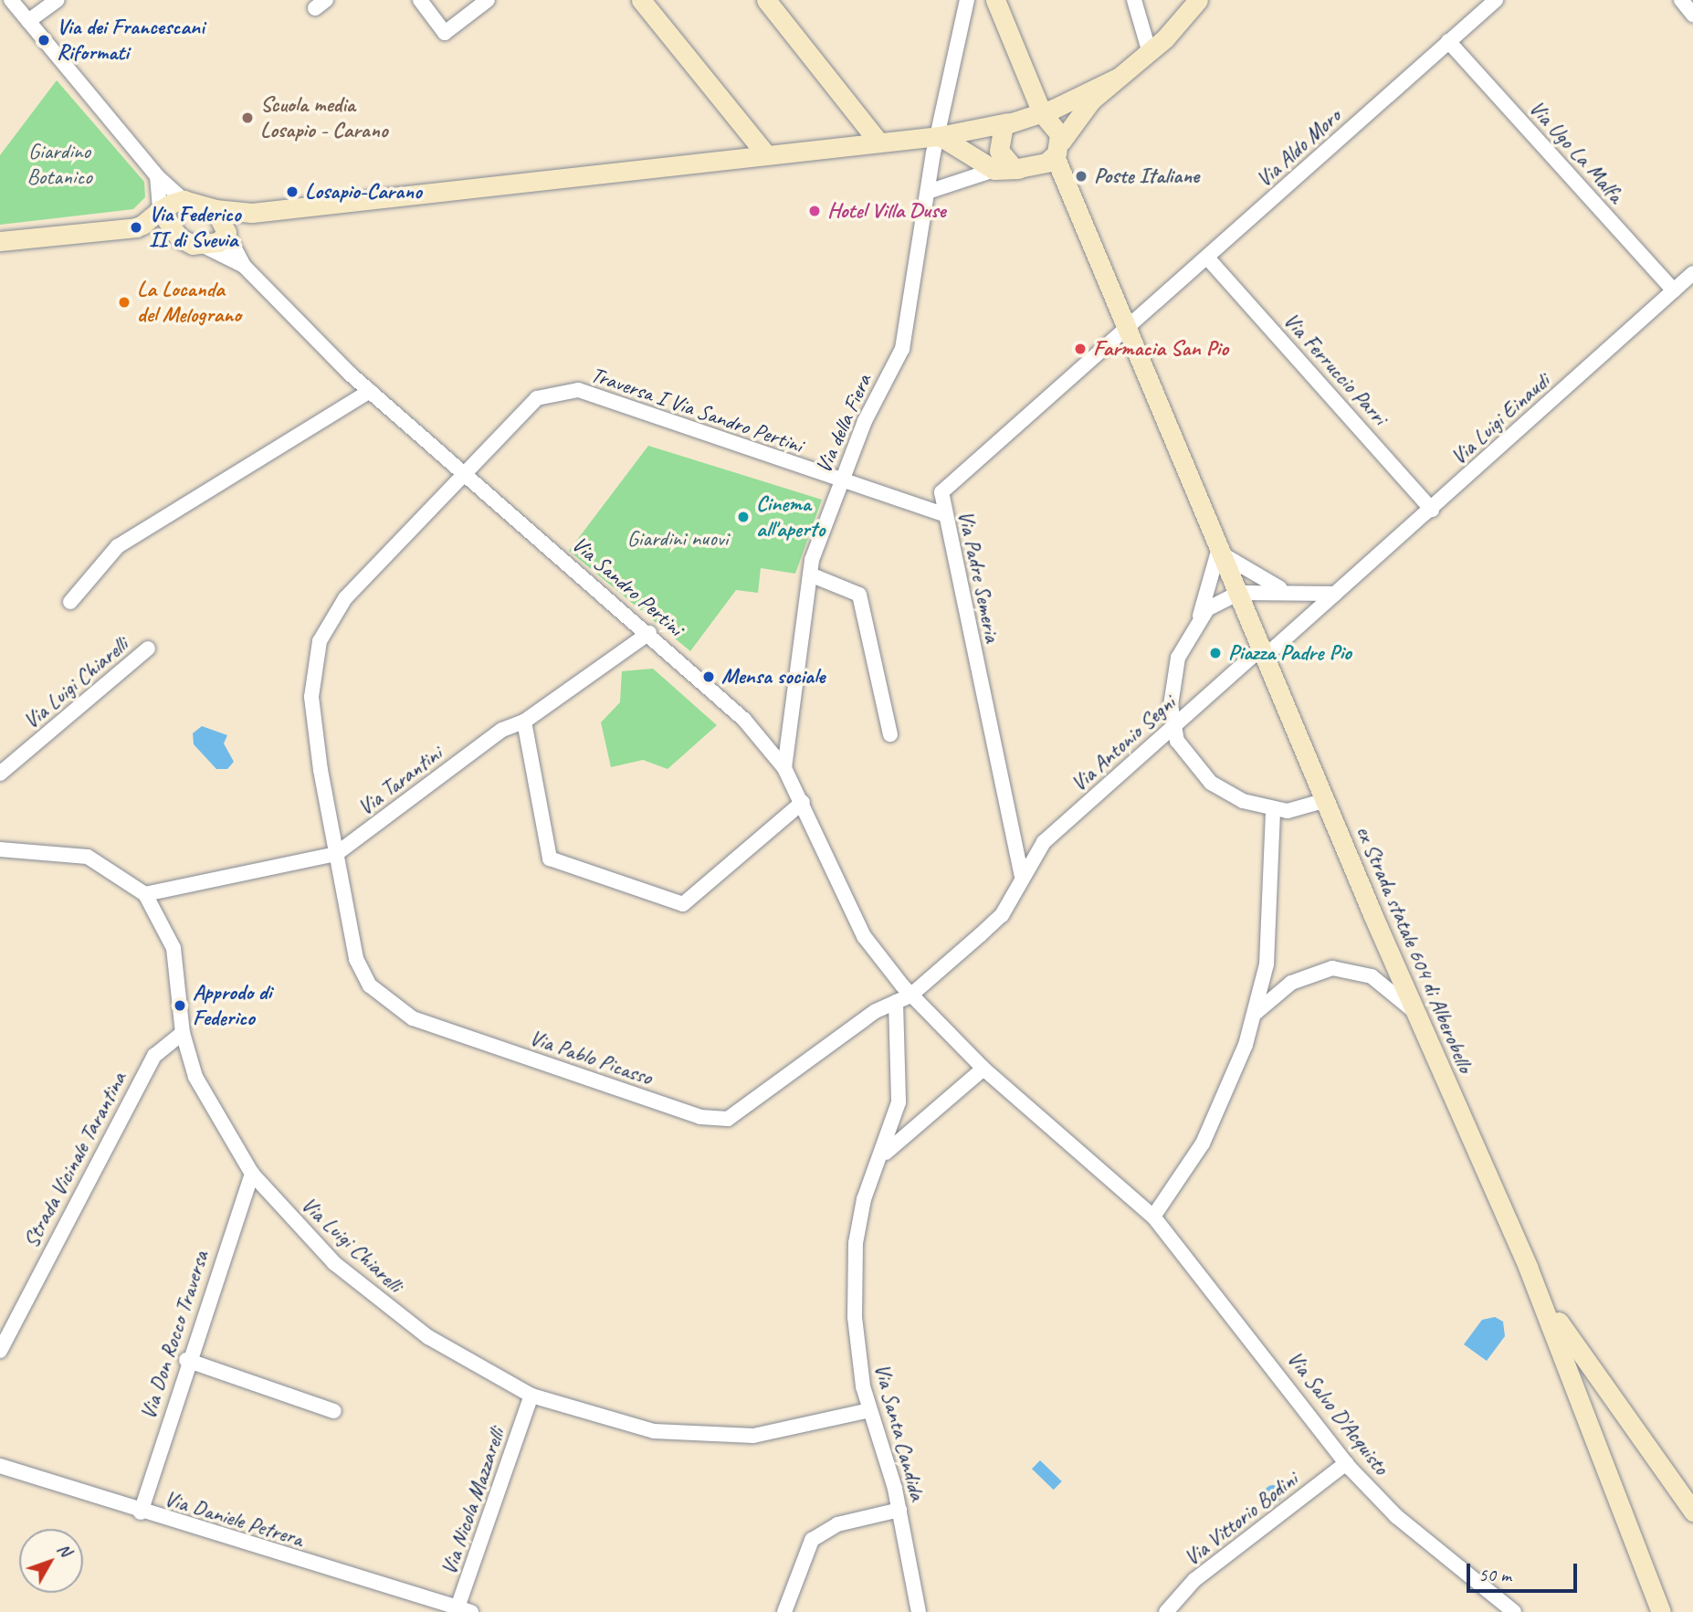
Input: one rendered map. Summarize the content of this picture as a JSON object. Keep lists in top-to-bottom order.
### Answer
{
  "streets": {
    "main road": ["ex Strada statale 604 di Alberobello"],
    "street": [
      "Via Aldo Moro",
      "Via Ugo La Malfa",
      "Via Ferruccio Parri",
      "Traversa I Via Sandro Pertini",
      "Via Luigi Einaudi",
      "Via della Fiera",
      "Via Padre Semeria",
      "Via Sandro Pertini",
      "Via Luigi Chiarelli",
      "Via Antonio Segni",
      "Via Tarantini",
      "Via Pablo Picasso",
      "Strada Vicinale Tarantina",
      "Via Don Rocco Traversa",
      "Via Salvo D'Acquisto",
      "Via Santa Candida",
      "Via Nicola Mazzarelli",
      "Via Daniele Petrera",
      "Via Vittorio Bodini"
    ]
  },
  "crossings": [
    ["Via Aldo Moro", "Via Ugo La Malfa"],
    ["Via Aldo Moro", "Via Ferruccio Parri"],
    ["Via Aldo Moro", "Via Padre Semeria"],
    ["Via Aldo Moro", "ex Strada statale 604 di Alberobello"],
    ["Via Ugo La Malfa", "Via Luigi Einaudi"],
    ["Via Ferruccio Parri", "Via Luigi Einaudi"],
    ["Traversa I Via Sandro Pertini", "Via della Fiera"],
    ["Traversa I Via Sandro Pertini", "Via Padre Semeria"],
    ["Traversa I Via Sandro Pertini", "Via Sandro Pertini"],
    ["Traversa I Via Sandro Pertini", "Via Tarantini"],
    ["Traversa I Via Sandro Pertini", "Via Pablo Picasso"],
    ["Via Luigi Einaudi", "Via Antonio Segni"],
    ["Via Luigi Einaudi", "ex Strada statale 604 di Alberobello"],
    ["Via della Fiera", "Via Sandro Pertini"],
    ["Via Padre Semeria", "Via Antonio Segni"],
    ["Via Padre Semeria", "ex Strada statale 604 di Alberobello"],
    ["Via Sandro Pertini", "Via Antonio Segni"],
    ["Via Sandro Pertini", "Via Tarantini"],
    ["Via Sandro Pertini", "Via Pablo Picasso"],
    ["Via Sandro Pertini", "Via Salvo D'Acquisto"],
    ["Via Luigi Chiarelli", "Via Tarantini"],
    ["Via Luigi Chiarelli", "Strada Vicinale Tarantina"],
    ["Via Luigi Chiarelli", "Via Don Rocco Traversa"],
    ["Via Luigi Chiarelli", "Via Santa Candida"],
    ["Via Luigi Chiarelli", "Via Nicola Mazzarelli"],
    ["Via Antonio Segni", "ex Strada statale 604 di Alberobello"],
    ["Via Antonio Segni", "Via Pablo Picasso"],
    ["Via Antonio Segni", "Via Salvo D'Acquisto"],
    ["Via Tarantini", "Via Pablo Picasso"],
    ["Via Pablo Picasso", "Via Salvo D'Acquisto"],
    ["Via Pablo Picasso", "Via Santa Candida"],
    ["Via Don Rocco Traversa", "Via Daniele Petrera"],
    ["Via Salvo D'Acquisto", "Via Vittorio Bodini"],
    ["Via Nicola Mazzarelli", "Via Daniele Petrera"]
  ],
  "parks": ["Giardino Botanico", "Giardini nuovi"],
  "places": [
    "Via dei Francescani Riformati",
    "Scuola media Losapio - Carano",
    "Poste Italiane",
    "Losapio-Carano",
    "Hotel Villa Duse",
    "Via Federico II di Svevia",
    "La Locanda del Melograno",
    "Farmacia San Pio",
    "Cinema all'aperto",
    "Piazza Padre Pio",
    "Mensa sociale",
    "Approdo di Federico"
  ],
  "scale_bar": "50 m",
  "north": "top right"
}
